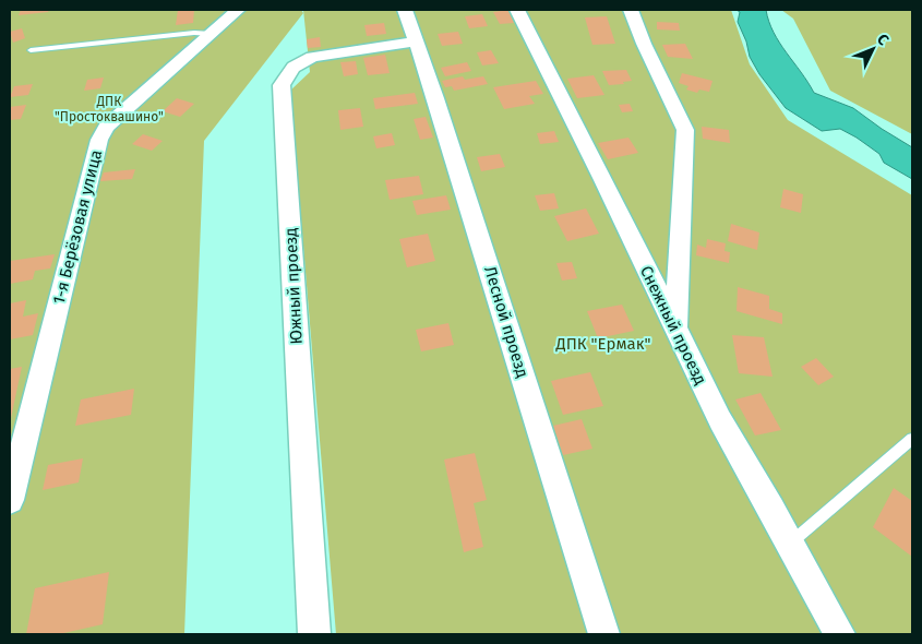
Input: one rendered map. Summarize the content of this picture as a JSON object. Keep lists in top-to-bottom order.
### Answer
{
  "streets": {
    "street": [
      "1-я Берёзовая улица",
      "Южный проезд",
      "Лесной проезд",
      "Снежный проезд"
    ]
  },
  "crossings": [
    ["Южный проезд", "Лесной проезд"]
  ],
  "parks": ["ДПК \"Простоквашино\"", "ДПК \"Ермак\""],
  "north": "top right"
}
